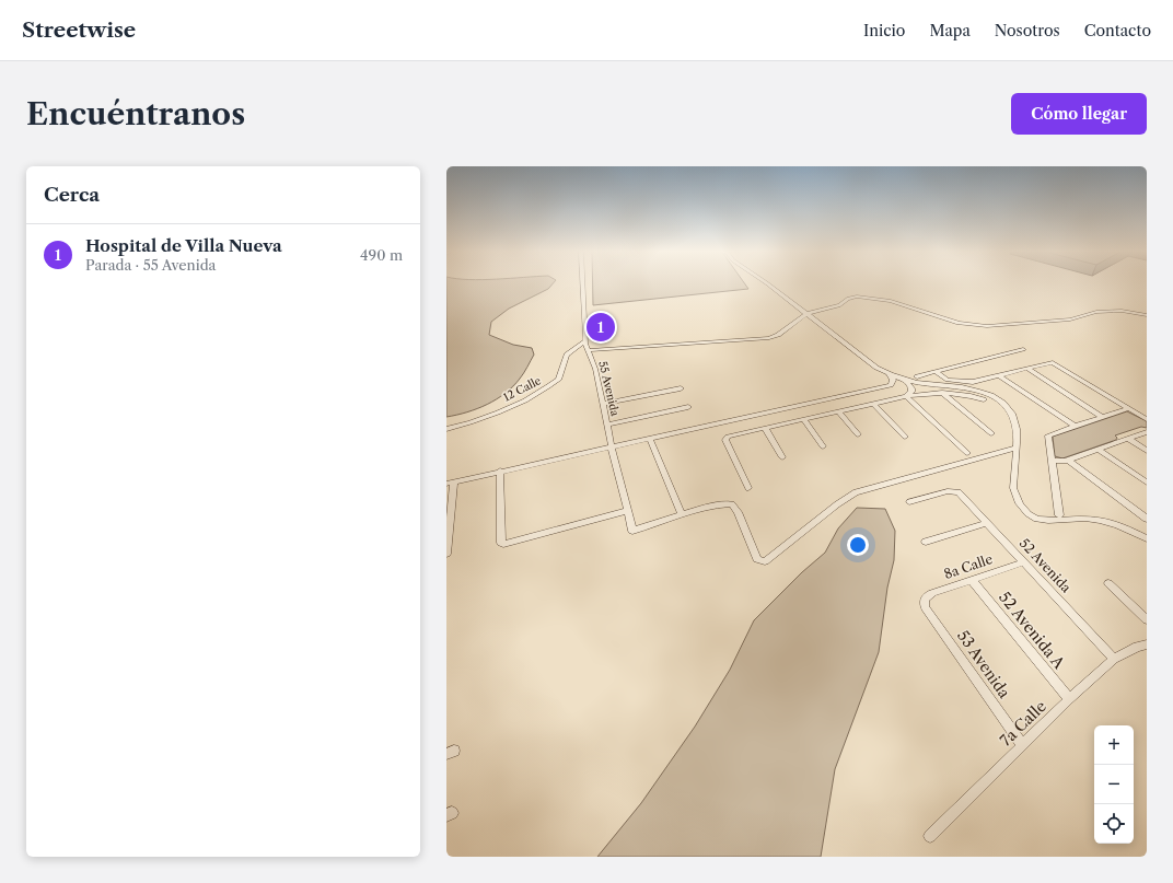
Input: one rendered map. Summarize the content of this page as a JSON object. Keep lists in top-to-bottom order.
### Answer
{
  "streets": {
    "street": [
      "12 Calle",
      "55 Avenida",
      "52 Avenida",
      "8a Calle",
      "52 Avenida A",
      "53 Avenida",
      "7a Calle"
    ]
  },
  "crossings": [
    ["12 Calle", "55 Avenida"],
    ["52 Avenida", "8a Calle"],
    ["52 Avenida", "7a Calle"],
    ["8a Calle", "52 Avenida A"],
    ["8a Calle", "53 Avenida"],
    ["52 Avenida A", "7a Calle"],
    ["53 Avenida", "7a Calle"]
  ],
  "page": {
    "header": "Streetwise",
    "nav": [
      "Inicio",
      "Mapa",
      "Nosotros",
      "Contacto"
    ],
    "buttons": "Cómo llegar",
    "title": "Encuéntranos",
    "heading": "Cerca",
    "list": [
      {
        "mark": "1",
        "name": "Hospital de Villa Nueva",
        "note": "Parada · 55 Avenida",
        "value": "490 m"
      }
    ],
    "pins": "1",
    "map_buttons": ["+", "−"]
  }
}
